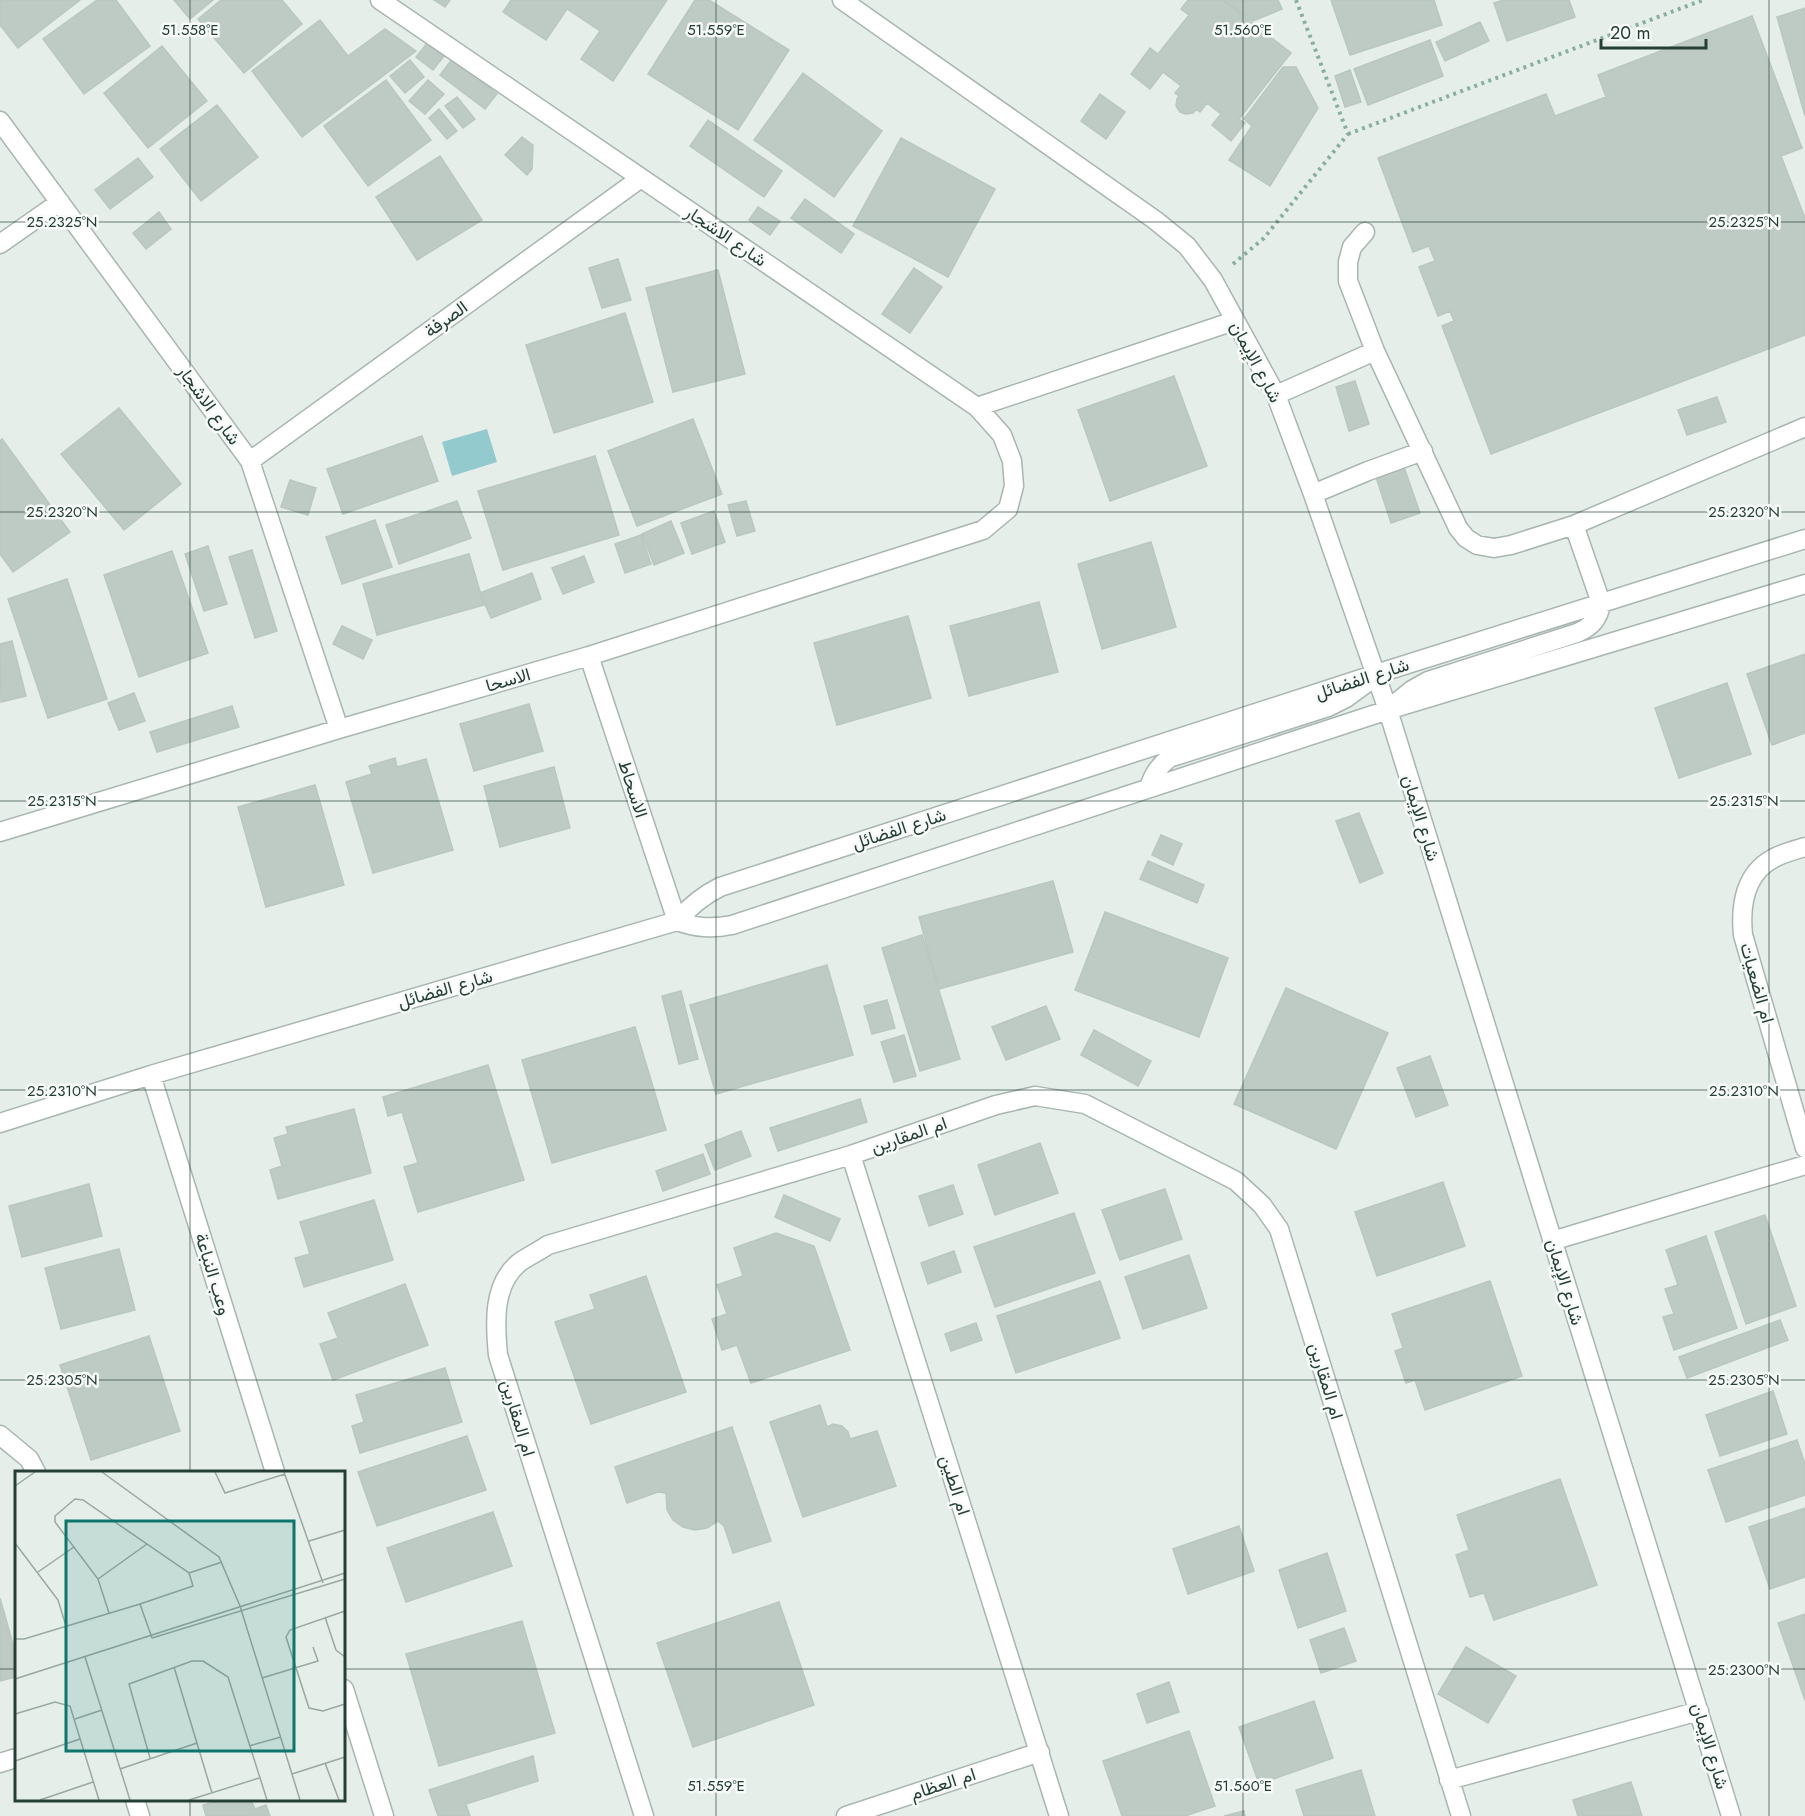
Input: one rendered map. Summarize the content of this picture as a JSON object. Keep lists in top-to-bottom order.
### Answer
{
  "streets": {
    "street": [
      "شارع الاشجار",
      "الصرفة",
      "شارع الإيمان",
      "شارع الفضائل",
      "الاسحا",
      "الاسحاط",
      "ام الضعيات",
      "ام المقارين",
      "وعب النباعة",
      "ام الطين",
      "ام العظام"
    ]
  },
  "crossings": [
    ["شارع الاشجار", "الصرفة"],
    ["شارع الاشجار", "الاسحا"],
    ["شارع الإيمان", "شارع الفضائل"],
    ["شارع الفضائل", "الاسحاط"],
    ["شارع الفضائل", "وعب النباعة"],
    ["الاسحا", "الاسحاط"],
    ["ام المقارين", "ام الطين"],
    ["ام الطين", "ام العظام"]
  ],
  "scale_bar": "20 m",
  "coordinates": [
    "51.558°E",
    "51.559°E",
    "51.560°E",
    "25.2325°N",
    "25.2320°N",
    "25.2315°N",
    "25.2310°N",
    "25.2305°N",
    "25.2300°N"
  ]
}
